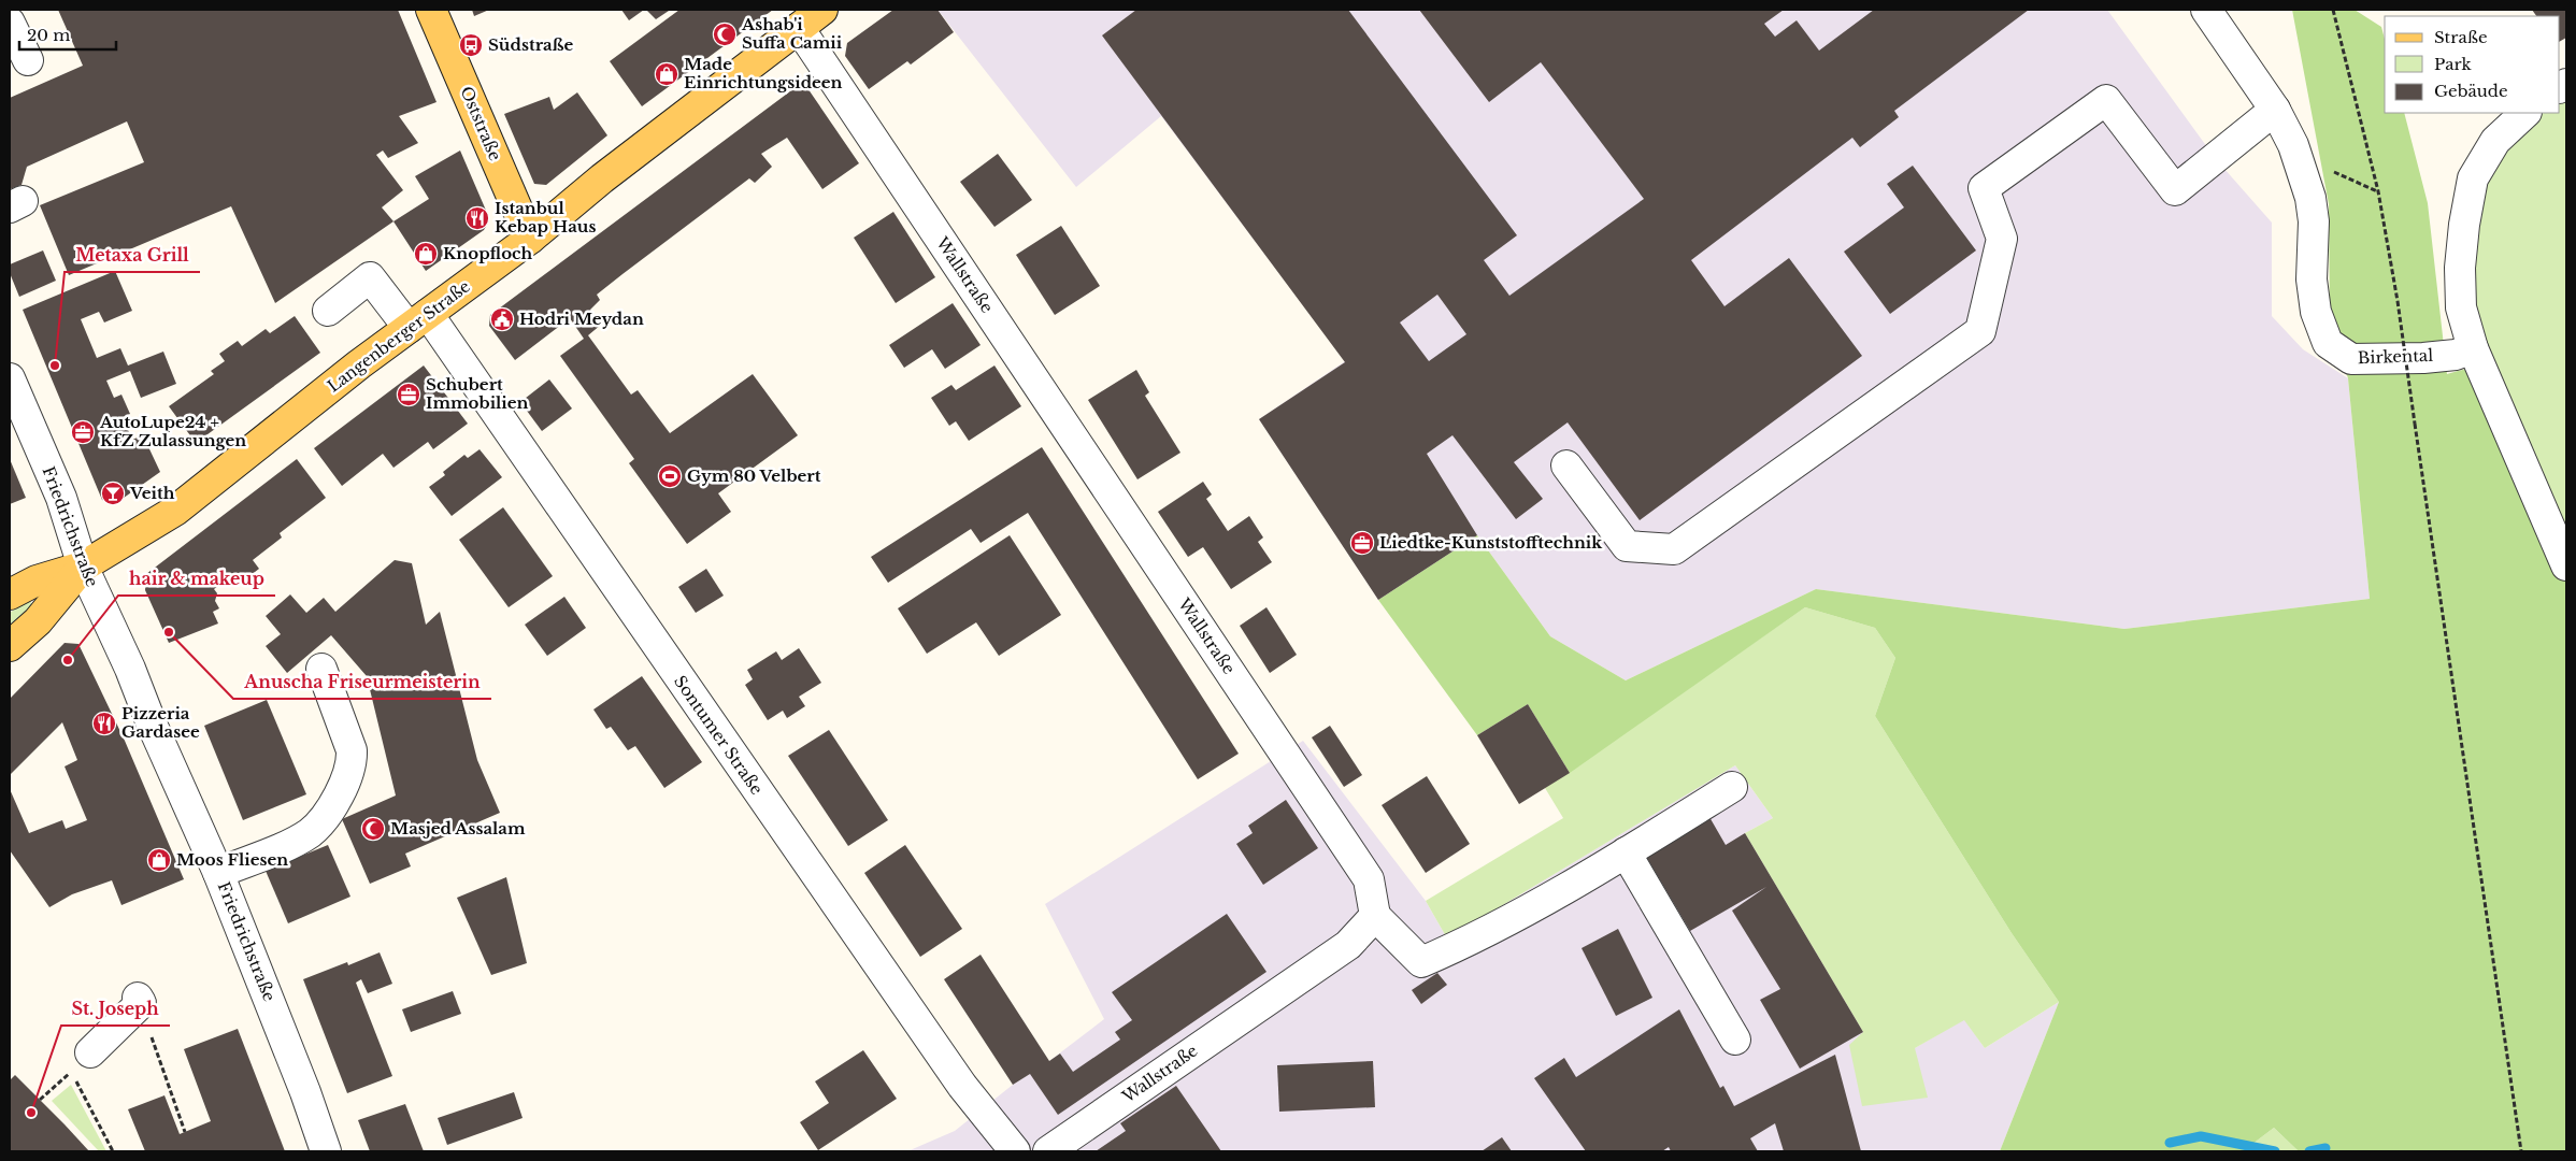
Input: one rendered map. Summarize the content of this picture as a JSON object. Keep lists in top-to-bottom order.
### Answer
{
  "streets": {
    "main road": ["Oststraße", "Langenberger Straße"],
    "street": [
      "Wallstraße",
      "Birkental",
      "Friedrichstraße",
      "Sontumer Straße"
    ]
  },
  "crossings": [
    ["Oststraße", "Langenberger Straße"],
    ["Wallstraße", "Langenberger Straße"],
    ["Langenberger Straße", "Friedrichstraße"],
    ["Langenberger Straße", "Sontumer Straße"]
  ],
  "places": {
    "mosque": ["Ashab'i Suffa Camii", "Masjed Assalam"],
    "bus stop": ["Südstraße"],
    "shop": ["Made Einrichtungsideen", "Knopfloch", "Moos Fliesen"],
    "restaurant": ["Istanbul Kebap Haus", "Pizzeria Gardasee"],
    "public building": ["Hodri Meydan"],
    "other": [
      "Metaxa Grill",
      "Anuscha Friseurmeisterin",
      "hair & makeup",
      "St. Joseph"
    ],
    "office": ["Schubert Immobilien", "AutoLupe24 + KfZ Zulassungen", "Liedtke-Kunststofftechnik"],
    "sports": ["Gym 80 Velbert"],
    "bar": ["Veith"]
  },
  "legend": ["Straße", "Park", "Gebäude"],
  "scale_bar": "20 m"
}
